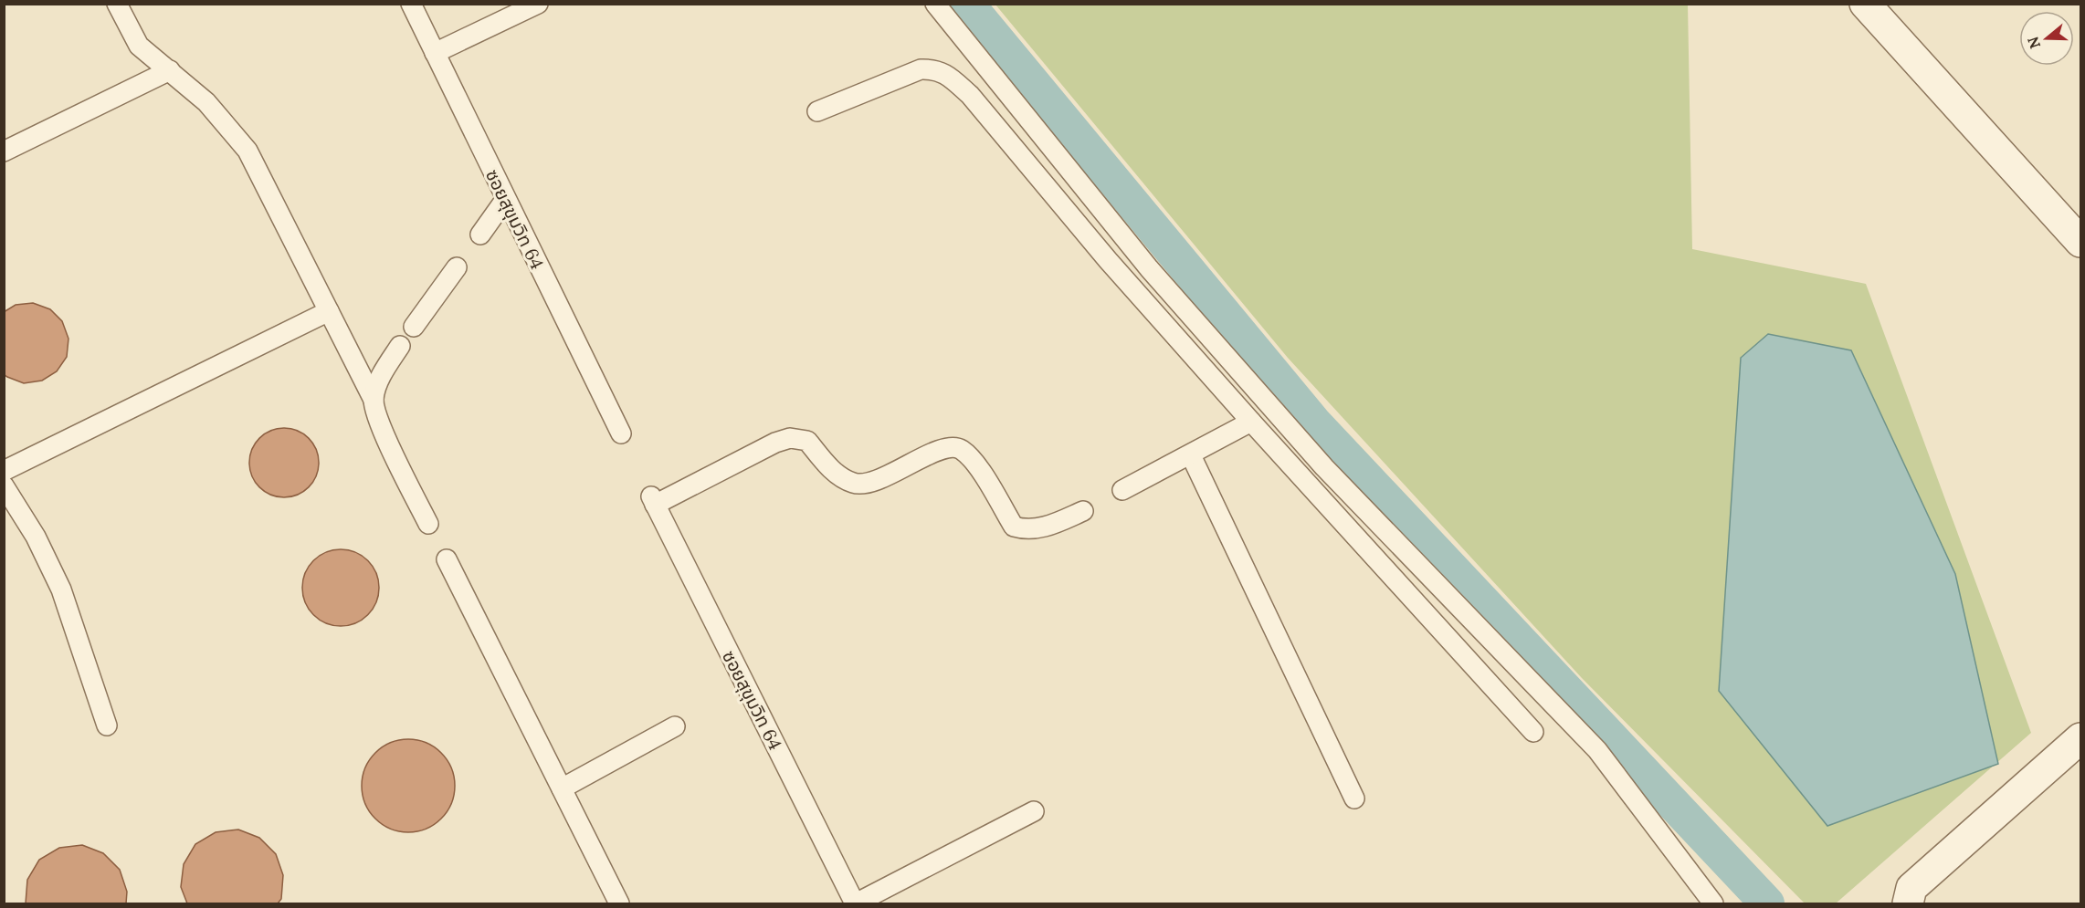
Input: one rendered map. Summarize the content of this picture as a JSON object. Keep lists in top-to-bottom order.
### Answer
{
  "streets": {
    "lane": ["ซอยสุขุมวิท 64"]
  },
  "north": "left"
}
